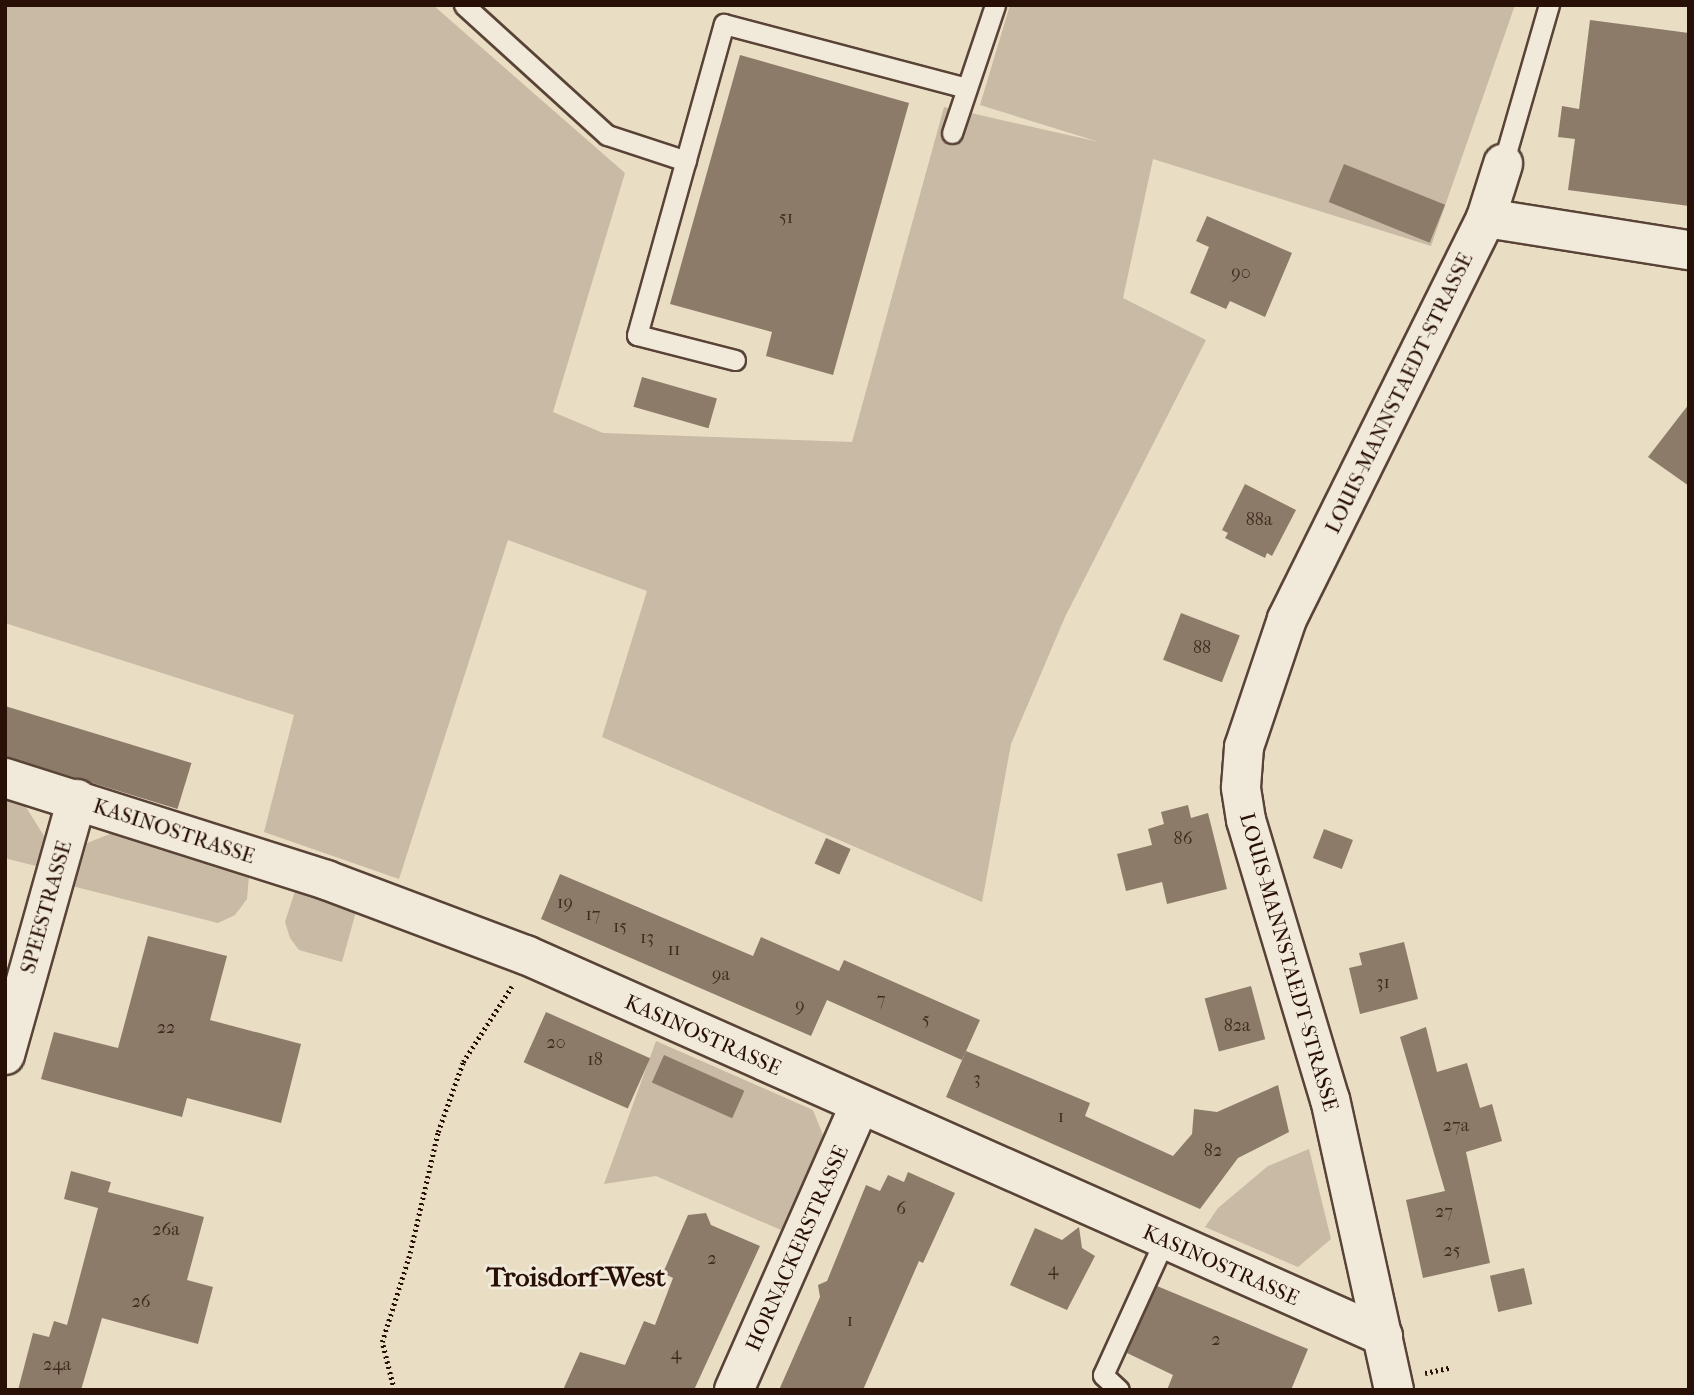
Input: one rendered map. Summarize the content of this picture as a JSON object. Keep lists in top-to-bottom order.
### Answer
{
  "streets": {
    "street": [
      "LOUIS-MANNSTAEDT-STRASSE",
      "KASINOSTRASSE",
      "SPEESTRASSE",
      "HORNACKERSTRASSE"
    ]
  },
  "crossings": [
    ["LOUIS-MANNSTAEDT-STRASSE", "KASINOSTRASSE"],
    ["KASINOSTRASSE", "SPEESTRASSE"],
    ["KASINOSTRASSE", "HORNACKERSTRASSE"]
  ],
  "districts": ["Troisdorf-West"],
  "house_numbers": [
    "51",
    "90",
    "88a",
    "88",
    "86",
    "19",
    "17",
    "15",
    "13",
    "11",
    "9a",
    "31",
    "7",
    "9",
    "5",
    "82a",
    "22",
    "20",
    "18",
    "3",
    "1",
    "27a",
    "82",
    "6",
    "27",
    "26a",
    "25",
    "2",
    "4",
    "26",
    "1",
    "2",
    "4",
    "24a"
  ]
}
